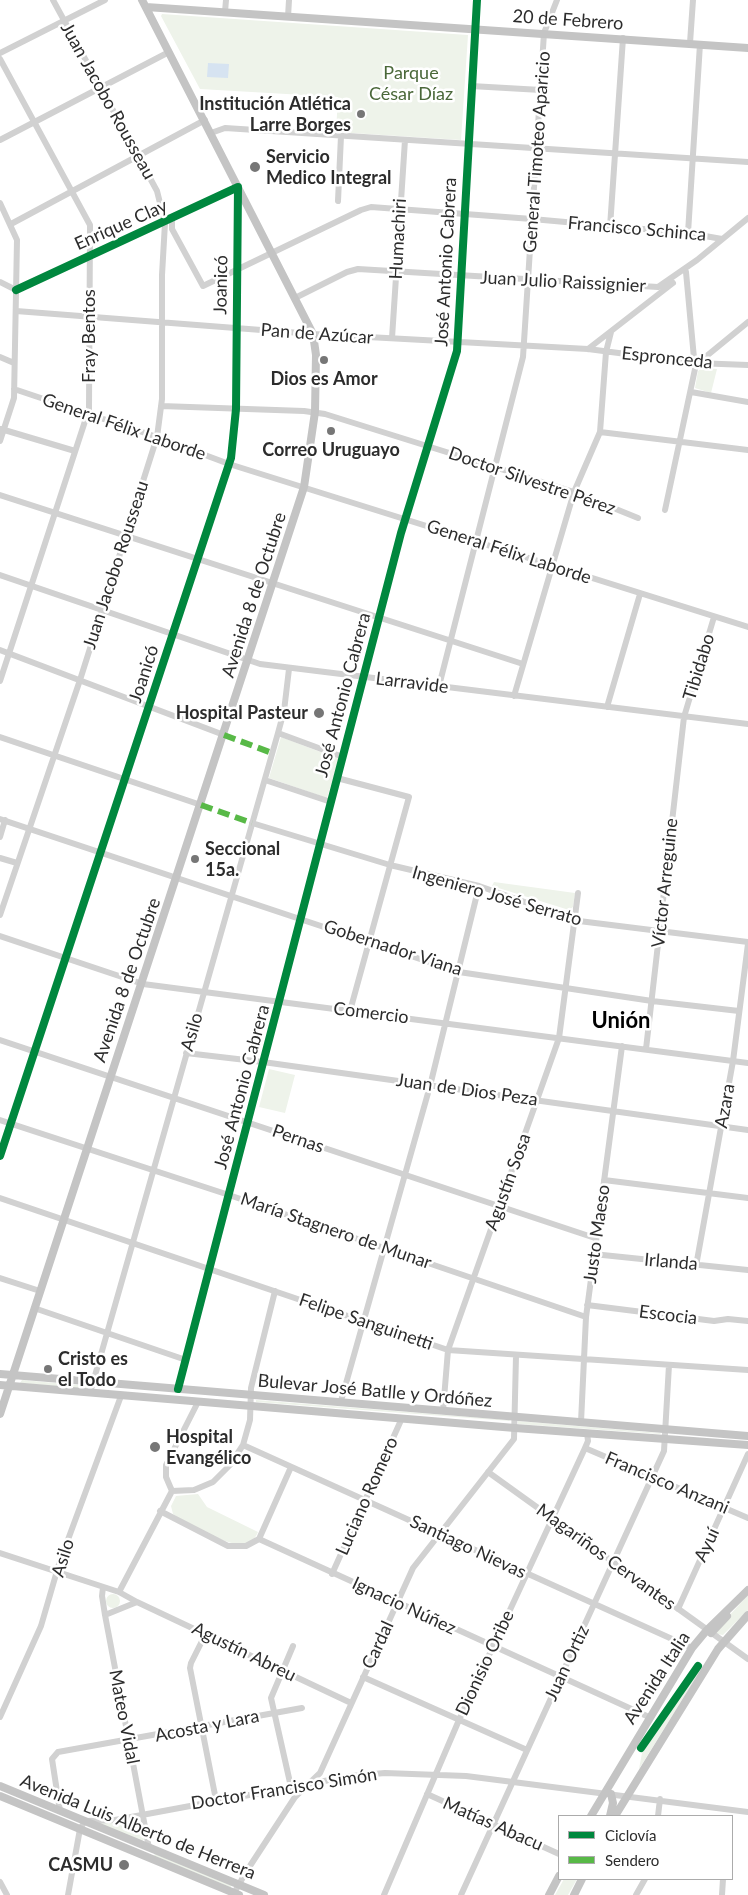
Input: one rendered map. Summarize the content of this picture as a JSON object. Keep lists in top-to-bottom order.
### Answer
{
  "streets": {
    "main road": [
      "20 de Febrero",
      "Avenida 8 de Octubre",
      "Bulevar José Batlle y Ordóñez",
      "Avenida Italia",
      "Avenida Luis Alberto de Herrera"
    ],
    "street": [
      "Juan Jacobo Rousseau",
      "General Timoteo Aparicio",
      "Enrique Clay",
      "Francisco Schinca",
      "Humachiri",
      "José Antonio Cabrera",
      "Juan Julio Raissignier",
      "Joanicó",
      "Pan de Azúcar",
      "Fray Bentos",
      "Espronceda",
      "General Félix Laborde",
      "Doctor Silvestre Pérez",
      "Tibidabo",
      "Larravide",
      "Víctor Arreguine",
      "Ingeniero José Serrato",
      "Gobernador Viana",
      "Comercio",
      "Asilo",
      "Juan de Dios Peza",
      "Azara",
      "Pernas",
      "Agustín Sosa",
      "María Stagnero de Munar",
      "Justo Maeso",
      "Irlanda",
      "Escocia",
      "Felipe Sanguinetti",
      "Francisco Anzani",
      "Luciano Romero",
      "Ayuí",
      "Santiago Nievas",
      "Magariños Cervantes",
      "Ignacio Núñez",
      "Cardal",
      "Agustín Abreu",
      "Dionisio Oribe",
      "Juan Ortiz",
      "Mateo Vidal",
      "Acosta y Lara",
      "Doctor Francisco Simón",
      "Matías Abacu"
    ]
  },
  "crossings": [
    ["20 de Febrero", "General Timoteo Aparicio"],
    ["20 de Febrero", "José Antonio Cabrera"],
    ["20 de Febrero", "Avenida 8 de Octubre"],
    ["Juan Jacobo Rousseau", "Enrique Clay"],
    ["Juan Jacobo Rousseau", "Pan de Azúcar"],
    ["Juan Jacobo Rousseau", "General Félix Laborde"],
    ["Juan Jacobo Rousseau", "Doctor Silvestre Pérez"],
    ["Juan Jacobo Rousseau", "Larravide"],
    ["Juan Jacobo Rousseau", "Gobernador Viana"],
    ["General Timoteo Aparicio", "Francisco Schinca"],
    ["General Timoteo Aparicio", "Juan Julio Raissignier"],
    ["General Timoteo Aparicio", "Pan de Azúcar"],
    ["General Timoteo Aparicio", "General Félix Laborde"],
    ["General Timoteo Aparicio", "Doctor Silvestre Pérez"],
    ["General Timoteo Aparicio", "Larravide"],
    ["Enrique Clay", "Joanicó"],
    ["Enrique Clay", "Fray Bentos"],
    ["Enrique Clay", "Avenida 8 de Octubre"],
    ["Francisco Schinca", "Humachiri"],
    ["Francisco Schinca", "José Antonio Cabrera"],
    ["Francisco Schinca", "Avenida 8 de Octubre"],
    ["Humachiri", "Juan Julio Raissignier"],
    ["Humachiri", "Pan de Azúcar"],
    ["José Antonio Cabrera", "Juan Julio Raissignier"],
    ["José Antonio Cabrera", "Pan de Azúcar"],
    ["José Antonio Cabrera", "General Félix Laborde"],
    ["José Antonio Cabrera", "Doctor Silvestre Pérez"],
    ["José Antonio Cabrera", "Larravide"],
    ["José Antonio Cabrera", "Ingeniero José Serrato"],
    ["José Antonio Cabrera", "Gobernador Viana"],
    ["José Antonio Cabrera", "Comercio"],
    ["José Antonio Cabrera", "Juan de Dios Peza"],
    ["José Antonio Cabrera", "Pernas"],
    ["José Antonio Cabrera", "María Stagnero de Munar"],
    ["José Antonio Cabrera", "Felipe Sanguinetti"],
    ["José Antonio Cabrera", "Bulevar José Batlle y Ordóñez"],
    ["Juan Julio Raissignier", "Avenida 8 de Octubre"],
    ["Joanicó", "Pan de Azúcar"],
    ["Joanicó", "General Félix Laborde"],
    ["Joanicó", "Doctor Silvestre Pérez"],
    ["Joanicó", "Avenida 8 de Octubre"],
    ["Joanicó", "Larravide"],
    ["Joanicó", "Gobernador Viana"],
    ["Joanicó", "Comercio"],
    ["Joanicó", "Pernas"],
    ["Joanicó", "María Stagnero de Munar"],
    ["Pan de Azúcar", "Fray Bentos"],
    ["Pan de Azúcar", "Espronceda"],
    ["Pan de Azúcar", "Avenida 8 de Octubre"],
    ["Fray Bentos", "General Félix Laborde"],
    ["Fray Bentos", "Larravide"],
    ["General Félix Laborde", "Avenida 8 de Octubre"],
    ["General Félix Laborde", "Tibidabo"],
    ["Doctor Silvestre Pérez", "Avenida 8 de Octubre"],
    ["Avenida 8 de Octubre", "Larravide"],
    ["Avenida 8 de Octubre", "Gobernador Viana"],
    ["Avenida 8 de Octubre", "Comercio"],
    ["Avenida 8 de Octubre", "Pernas"],
    ["Avenida 8 de Octubre", "María Stagnero de Munar"],
    ["Avenida 8 de Octubre", "Felipe Sanguinetti"],
    ["Avenida 8 de Octubre", "Bulevar José Batlle y Ordóñez"],
    ["Tibidabo", "Larravide"],
    ["Tibidabo", "Víctor Arreguine"],
    ["Larravide", "Víctor Arreguine"],
    ["Larravide", "Asilo"],
    ["Víctor Arreguine", "Ingeniero José Serrato"],
    ["Víctor Arreguine", "Gobernador Viana"],
    ["Víctor Arreguine", "Comercio"],
    ["Ingeniero José Serrato", "Asilo"],
    ["Ingeniero José Serrato", "Azara"],
    ["Ingeniero José Serrato", "Agustín Sosa"],
    ["Gobernador Viana", "Asilo"],
    ["Gobernador Viana", "Azara"],
    ["Gobernador Viana", "Agustín Sosa"],
    ["Comercio", "Asilo"],
    ["Comercio", "Azara"],
    ["Comercio", "Agustín Sosa"],
    ["Comercio", "Justo Maeso"],
    ["Asilo", "Juan de Dios Peza"],
    ["Asilo", "Pernas"],
    ["Asilo", "María Stagnero de Munar"],
    ["Asilo", "Felipe Sanguinetti"],
    ["Asilo", "Bulevar José Batlle y Ordóñez"],
    ["Asilo", "Agustín Abreu"],
    ["Juan de Dios Peza", "Azara"],
    ["Juan de Dios Peza", "Agustín Sosa"],
    ["Juan de Dios Peza", "Justo Maeso"],
    ["Azara", "Irlanda"],
    ["Pernas", "Agustín Sosa"],
    ["Pernas", "Justo Maeso"],
    ["Agustín Sosa", "María Stagnero de Munar"],
    ["Agustín Sosa", "Felipe Sanguinetti"],
    ["Agustín Sosa", "Bulevar José Batlle y Ordóñez"],
    ["María Stagnero de Munar", "Justo Maeso"],
    ["Justo Maeso", "Irlanda"],
    ["Justo Maeso", "Escocia"],
    ["Justo Maeso", "Felipe Sanguinetti"],
    ["Justo Maeso", "Bulevar José Batlle y Ordóñez"],
    ["Bulevar José Batlle y Ordóñez", "Luciano Romero"],
    ["Bulevar José Batlle y Ordóñez", "Cardal"],
    ["Bulevar José Batlle y Ordóñez", "Dionisio Oribe"],
    ["Bulevar José Batlle y Ordóñez", "Juan Ortiz"],
    ["Francisco Anzani", "Ayuí"],
    ["Francisco Anzani", "Dionisio Oribe"],
    ["Francisco Anzani", "Juan Ortiz"],
    ["Luciano Romero", "Santiago Nievas"],
    ["Luciano Romero", "Ignacio Núñez"],
    ["Ayuí", "Magariños Cervantes"],
    ["Santiago Nievas", "Cardal"],
    ["Santiago Nievas", "Dionisio Oribe"],
    ["Santiago Nievas", "Juan Ortiz"],
    ["Santiago Nievas", "Avenida Italia"],
    ["Magariños Cervantes", "Cardal"],
    ["Magariños Cervantes", "Dionisio Oribe"],
    ["Magariños Cervantes", "Juan Ortiz"],
    ["Magariños Cervantes", "Avenida Italia"],
    ["Ignacio Núñez", "Cardal"],
    ["Ignacio Núñez", "Dionisio Oribe"],
    ["Ignacio Núñez", "Juan Ortiz"],
    ["Ignacio Núñez", "Avenida Italia"],
    ["Cardal", "Agustín Abreu"],
    ["Cardal", "Doctor Francisco Simón"],
    ["Cardal", "Avenida Luis Alberto de Herrera"],
    ["Agustín Abreu", "Mateo Vidal"],
    ["Dionisio Oribe", "Doctor Francisco Simón"],
    ["Dionisio Oribe", "Matías Abacu"],
    ["Juan Ortiz", "Doctor Francisco Simón"],
    ["Juan Ortiz", "Matías Abacu"],
    ["Avenida Italia", "Doctor Francisco Simón"],
    ["Mateo Vidal", "Acosta y Lara"],
    ["Mateo Vidal", "Doctor Francisco Simón"],
    ["Mateo Vidal", "Avenida Luis Alberto de Herrera"],
    ["Acosta y Lara", "Avenida Luis Alberto de Herrera"],
    ["Doctor Francisco Simón", "Avenida Luis Alberto de Herrera"]
  ],
  "districts": ["Unión"],
  "parks": ["Parque César Díaz"],
  "places": [
    "Institución Atlética Larre Borges",
    "Servicio Medico Integral",
    "Dios es Amor",
    "Correo Uruguayo",
    "Hospital Pasteur",
    "Seccional 15a.",
    "Cristo es el Todo",
    "Hospital Evangélico",
    "CASMU"
  ],
  "legend": ["Ciclovía", "Sendero"]
}
